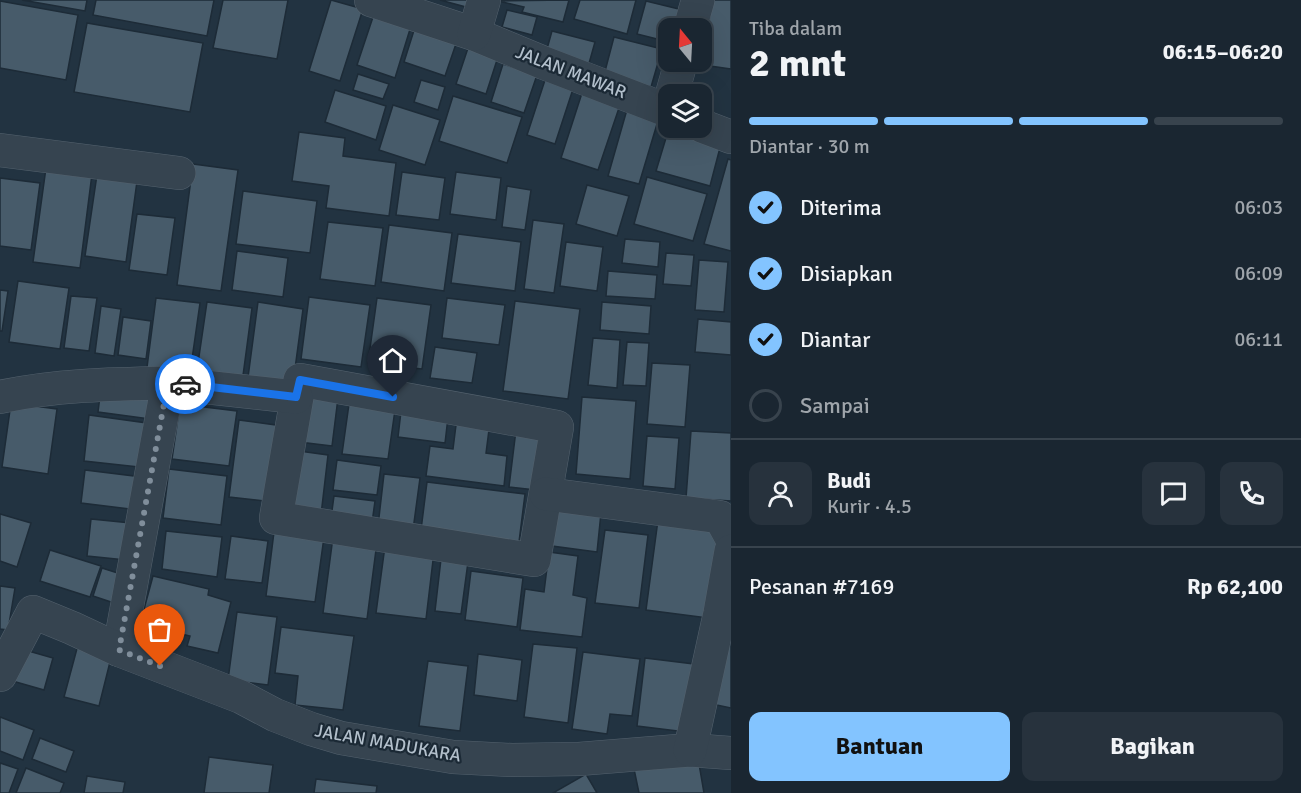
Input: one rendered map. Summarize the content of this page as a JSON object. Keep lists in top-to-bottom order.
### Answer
{
  "streets": {
    "street": ["JALAN MAWAR", "JALAN MADUKARA"]
  },
  "north": "top",
  "page": {
    "heading": ["2 mnt", "Tiba dalam", "06:15–06:20"],
    "panel": [
      "Budi",
      "Kurir · 4.5",
      "Pesanan #7169",
      "Rp 62,100"
    ],
    "bar": "Diantar · 30 m",
    "list": [
      ["Diterima", "06:03"],
      ["Disiapkan", "06:09"],
      ["Diantar", "06:11"],
      "Sampai"
    ],
    "buttons": ["Bantuan", "Bagikan"]
  }
}
